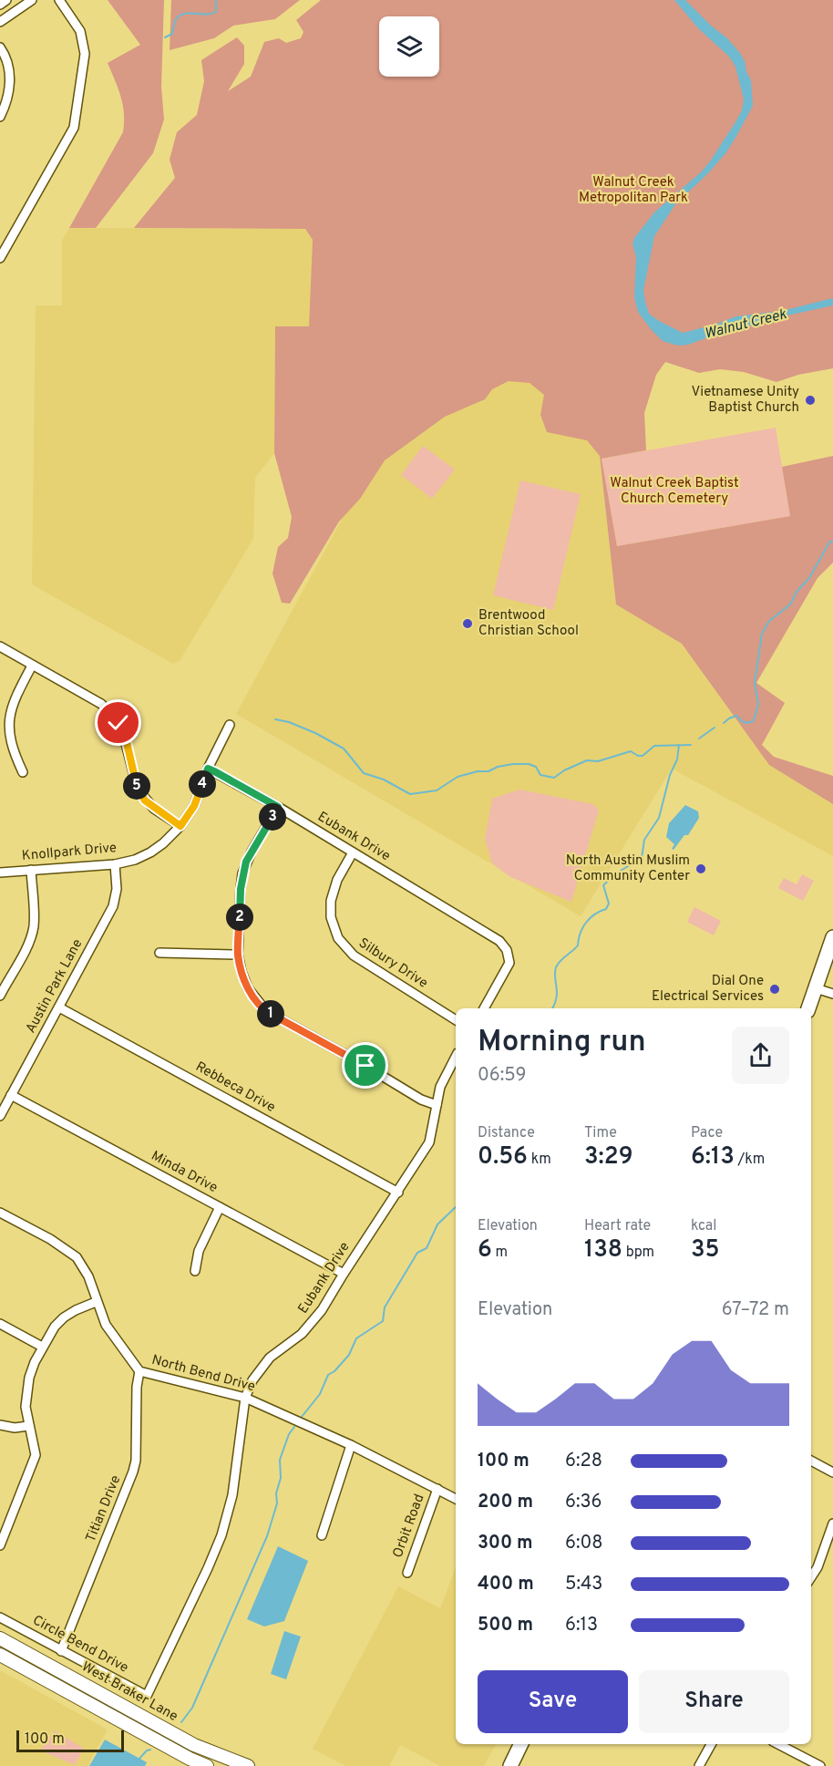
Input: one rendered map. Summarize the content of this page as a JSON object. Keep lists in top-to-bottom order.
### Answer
{
  "streets": {
    "main road": ["West Braker Lane"],
    "street": [
      "Eubank Drive",
      "Knollpark Drive",
      "Silbury Drive",
      "Austin Park Lane",
      "Rebbeca Drive",
      "Minda Drive",
      "North Bend Drive",
      "Titian Drive",
      "Orbit Road",
      "Circle Bend Drive"
    ]
  },
  "crossings": [
    ["Eubank Drive", "Knollpark Drive"],
    ["Eubank Drive", "Silbury Drive"],
    ["Eubank Drive", "Rebbeca Drive"],
    ["Eubank Drive", "Minda Drive"],
    ["Eubank Drive", "North Bend Drive"],
    ["Eubank Drive", "Circle Bend Drive"],
    ["Knollpark Drive", "Austin Park Lane"],
    ["Austin Park Lane", "Rebbeca Drive"],
    ["Austin Park Lane", "Minda Drive"],
    ["North Bend Drive", "Titian Drive"],
    ["North Bend Drive", "Orbit Road"],
    ["Titian Drive", "Circle Bend Drive"]
  ],
  "water": ["Walnut Creek"],
  "parks": ["Walnut Creek Metropolitan Park", "Walnut Creek Baptist Church Cemetery"],
  "places": [
    "Vietnamese Unity Baptist Church",
    "Brentwood Christian School",
    "North Austin Muslim Community Center",
    "Dial One Electrical Services"
  ],
  "scale_bar": "100 m",
  "page": {
    "pins": [
      "4",
      "5",
      "3",
      "2",
      "1"
    ],
    "heading": ["Morning run", "06:59"],
    "stats": [
      ["Distance", "0.56 km"],
      ["Time", "3:29"],
      ["Pace", "6:13 /km"],
      ["Elevation", "6 m"],
      ["Heart rate", "138 bpm"],
      ["kcal", "35"]
    ],
    "chart": ["Elevation", "67–72 m"],
    "list": [
      {
        "name": "100 m",
        "note": "6:28"
      },
      {
        "name": "200 m",
        "note": "6:36"
      },
      {
        "name": "300 m",
        "note": "6:08"
      },
      {
        "name": "400 m",
        "note": "5:43"
      },
      {
        "name": "500 m",
        "note": "6:13"
      }
    ],
    "buttons": ["Save", "Share"],
    "scale": "100 m"
  }
}
